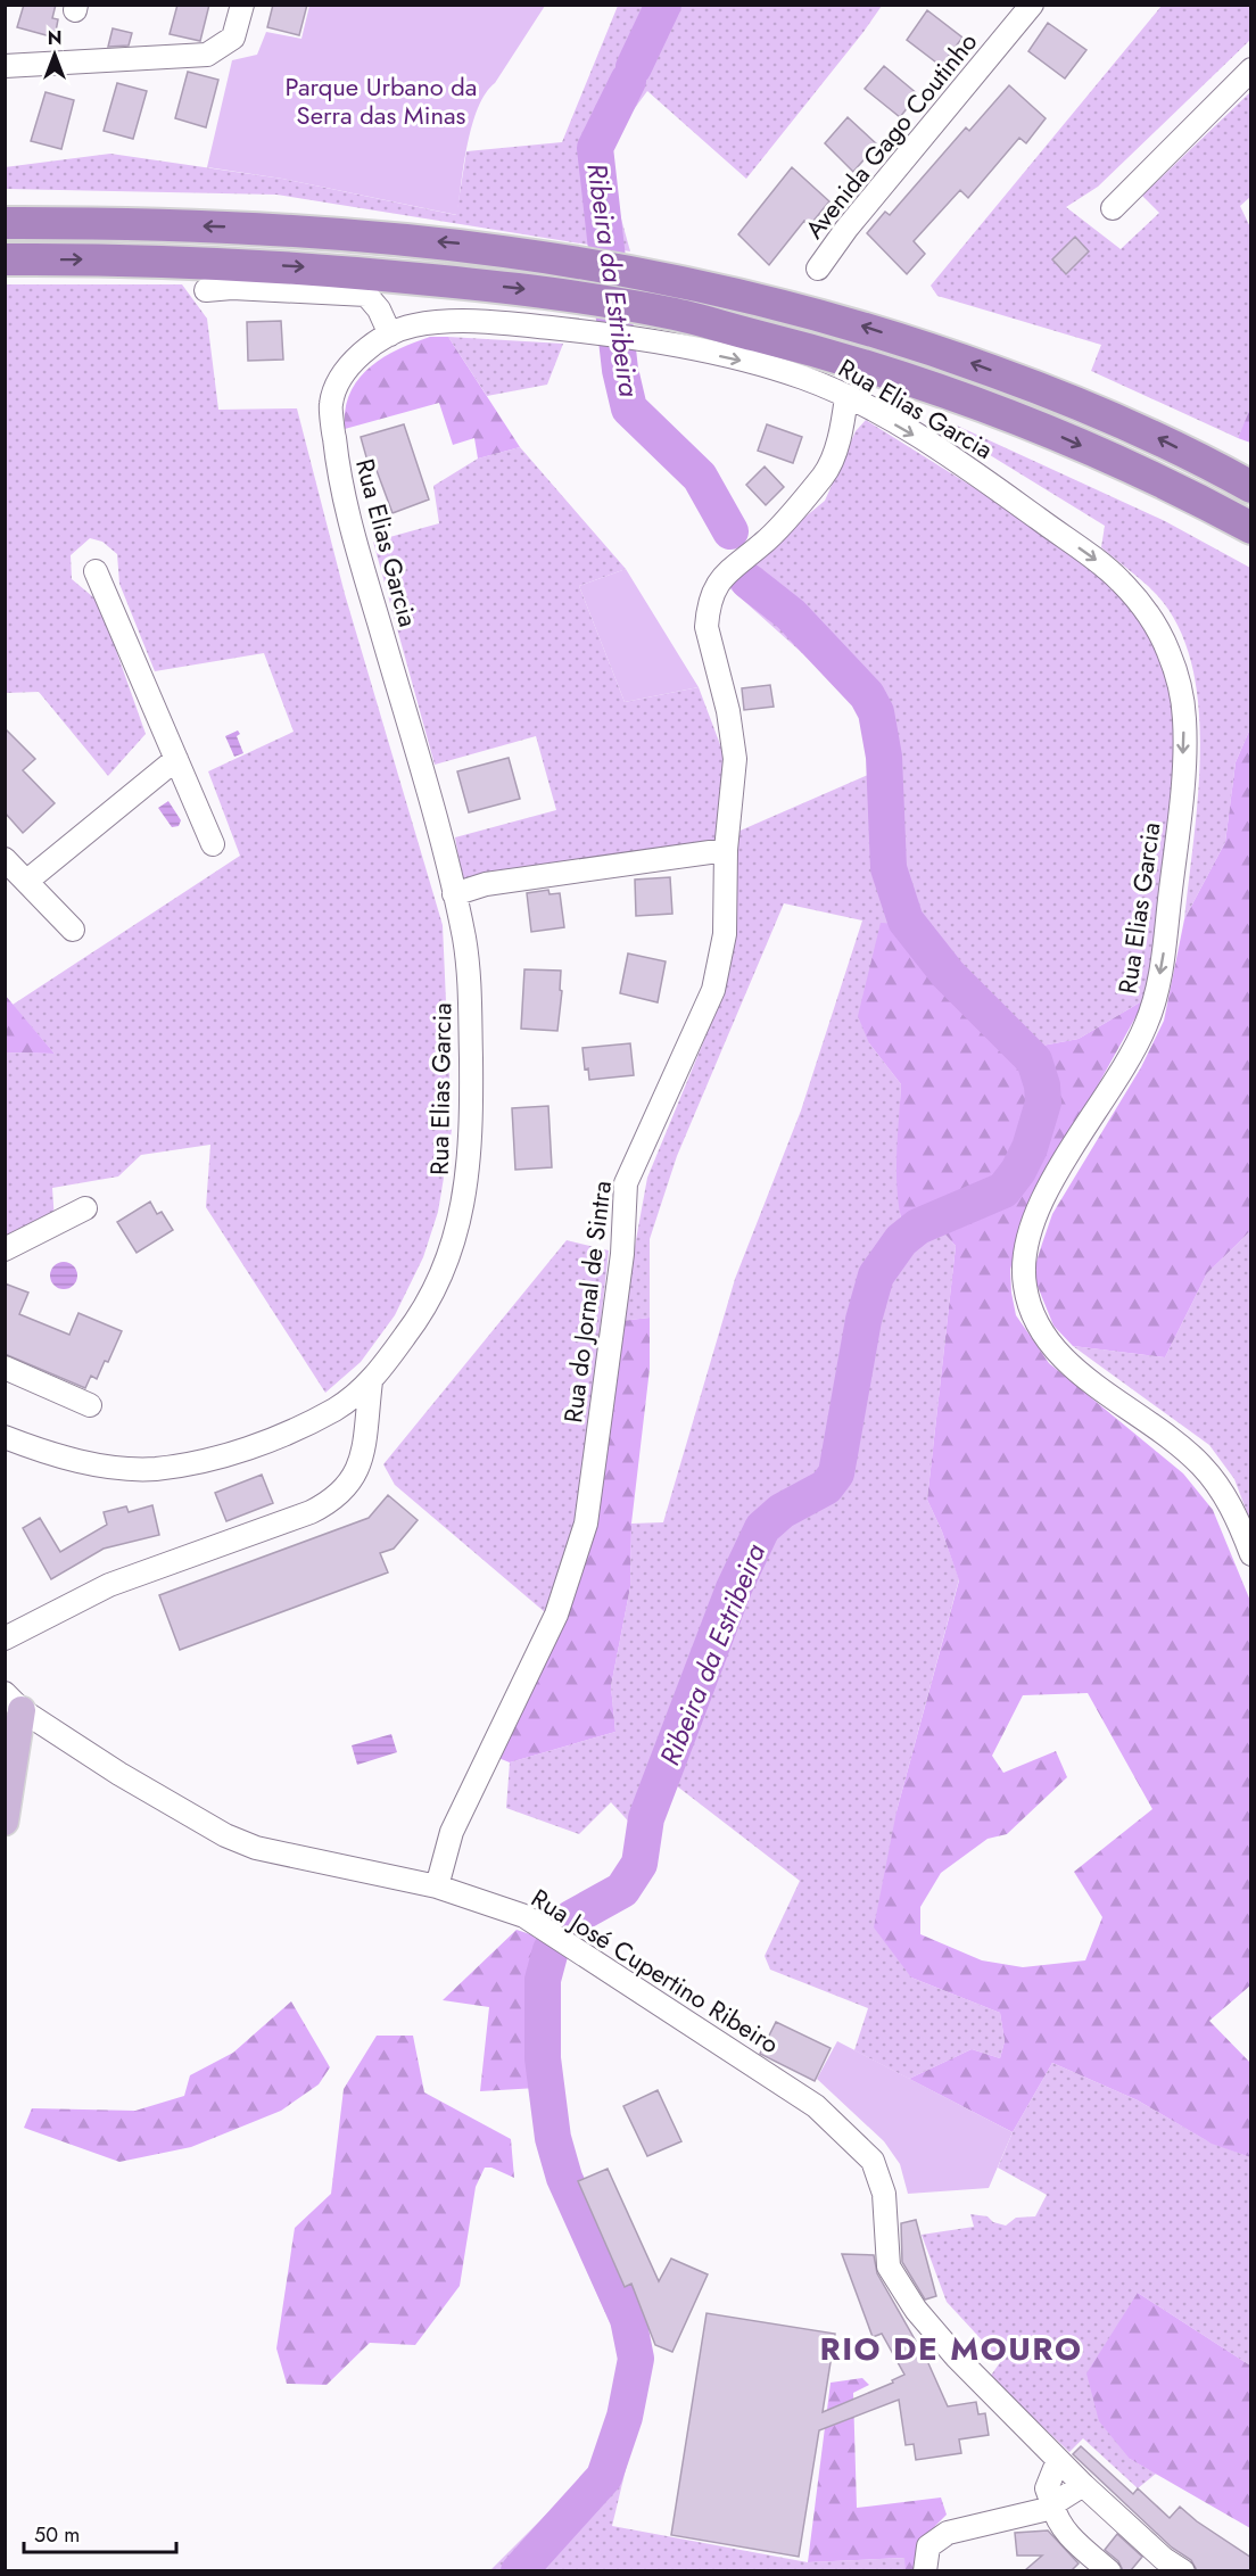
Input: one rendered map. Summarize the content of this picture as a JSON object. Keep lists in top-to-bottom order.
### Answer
{
  "streets": {
    "street": [
      "Avenida Gago Coutinho",
      "Rua Elias Garcia",
      "Rua do Jornal de Sintra",
      "Rua José Cupertino Ribeiro"
    ]
  },
  "crossings": [
    ["Rua Elias Garcia", "Rua do Jornal de Sintra"],
    ["Rua do Jornal de Sintra", "Rua José Cupertino Ribeiro"]
  ],
  "one_way": ["Rua Elias Garcia"],
  "districts": ["RIO DE MOURO"],
  "water": ["Ribeira da Estribeira"],
  "parks": ["Parque Urbano da Serra das Minas"],
  "scale_bar": "50 m",
  "north": "top"
}
